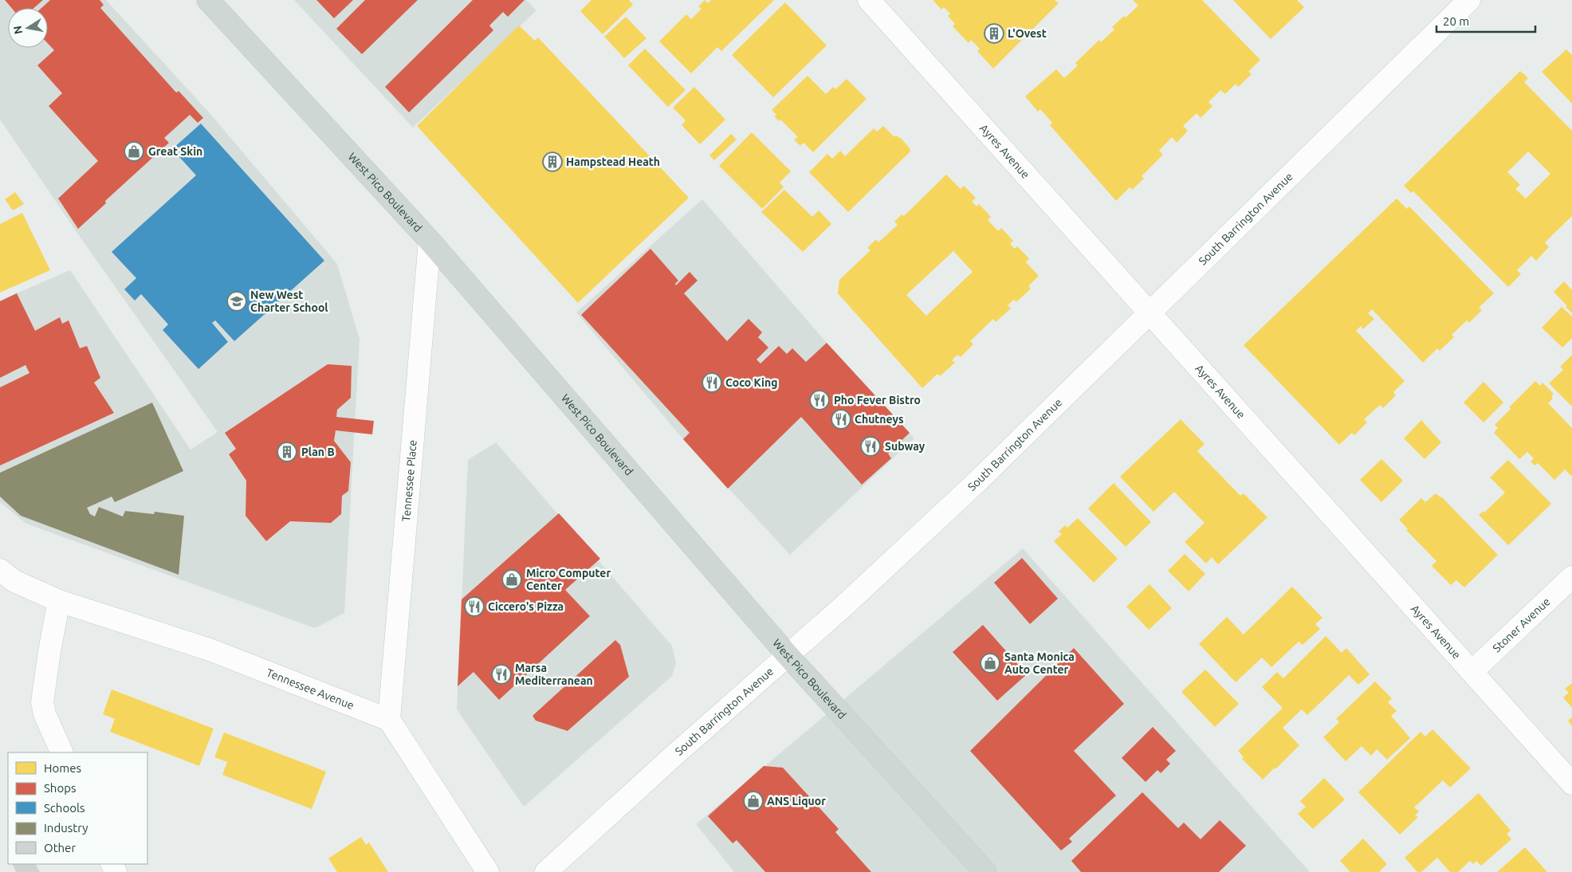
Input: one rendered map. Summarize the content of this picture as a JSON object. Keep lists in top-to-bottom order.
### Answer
{
  "streets": {
    "main road": ["West Pico Boulevard"],
    "street": [
      "Ayres Avenue",
      "South Barrington Avenue",
      "Tennessee Place",
      "Stoner Avenue",
      "Tennessee Avenue"
    ]
  },
  "crossings": [
    ["Ayres Avenue", "South Barrington Avenue"],
    ["Ayres Avenue", "Stoner Avenue"],
    ["West Pico Boulevard", "South Barrington Avenue"],
    ["West Pico Boulevard", "Tennessee Place"],
    ["Tennessee Place", "Tennessee Avenue"]
  ],
  "places": {
    "building": ["L'Ovest", "Hampstead Heath", "Plan B"],
    "shop": [
      "Great Skin",
      "Micro Computer Center",
      "Santa Monica Auto Center",
      "ANS Liquor"
    ],
    "school or university": ["New West Charter School"],
    "restaurant": [
      "Coco King",
      "Pho Fever Bistro",
      "Chutneys",
      "Subway",
      "Ciccero's Pizza",
      "Marsa Mediterranean"
    ]
  },
  "legend": [
    "Homes",
    "Shops",
    "Schools",
    "Industry",
    "Other"
  ],
  "scale_bar": "20 m",
  "north": "left"
}
